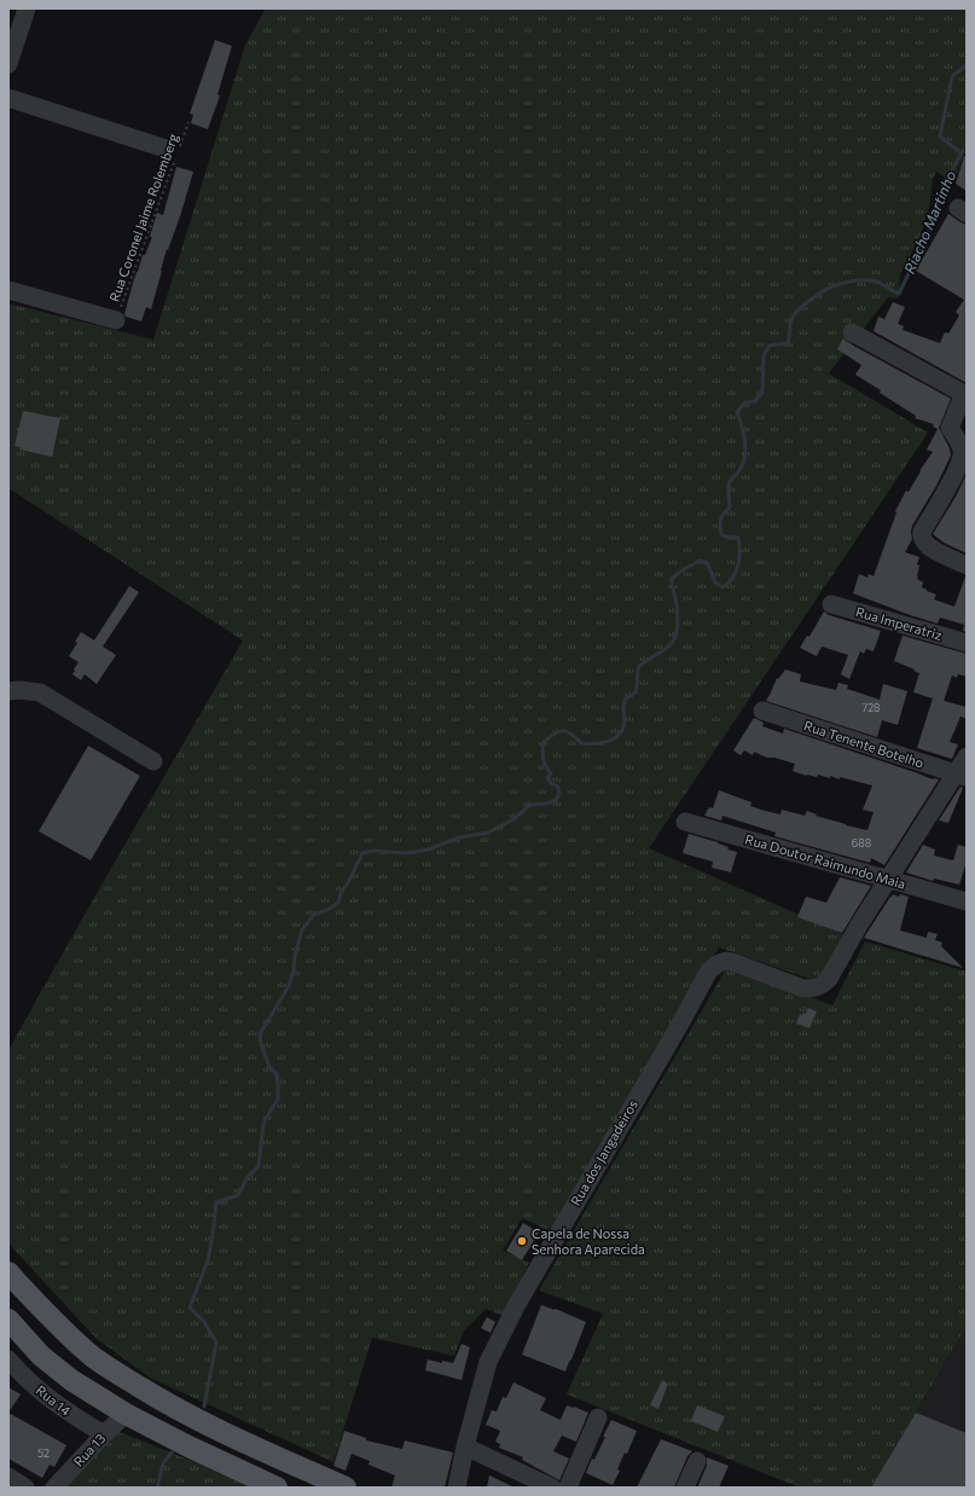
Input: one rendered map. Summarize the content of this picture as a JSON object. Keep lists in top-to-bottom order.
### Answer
{
  "streets": {
    "street": [
      "Rua Imperatriz",
      "Rua Tenente Botelho",
      "Rua Doutor Raimundo Maia",
      "Rua dos Jangadeiros",
      "Rua 14",
      "Rua 13"
    ],
    "path": ["Rua Coronel Jaime Rolemberg"]
  },
  "crossings": [
    ["Rua Doutor Raimundo Maia", "Rua dos Jangadeiros"],
    ["Rua 14", "Rua 13"]
  ],
  "water": ["Riacho Martinho"],
  "places": ["Capela de Nossa Senhora Aparecida"],
  "house_numbers": ["728", "688", "52"]
}
